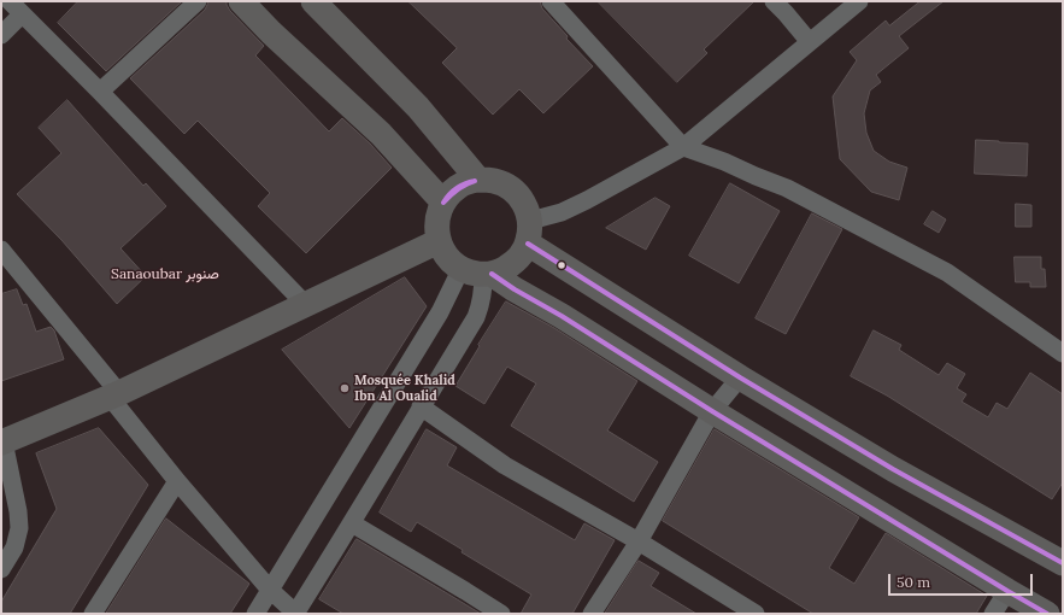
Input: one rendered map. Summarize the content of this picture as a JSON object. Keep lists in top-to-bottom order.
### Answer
{
  "districts": ["Sanaoubar صنوبر"],
  "places": ["Mosquée Khalid Ibn Al Oualid"],
  "scale_bar": "50 m"
}
